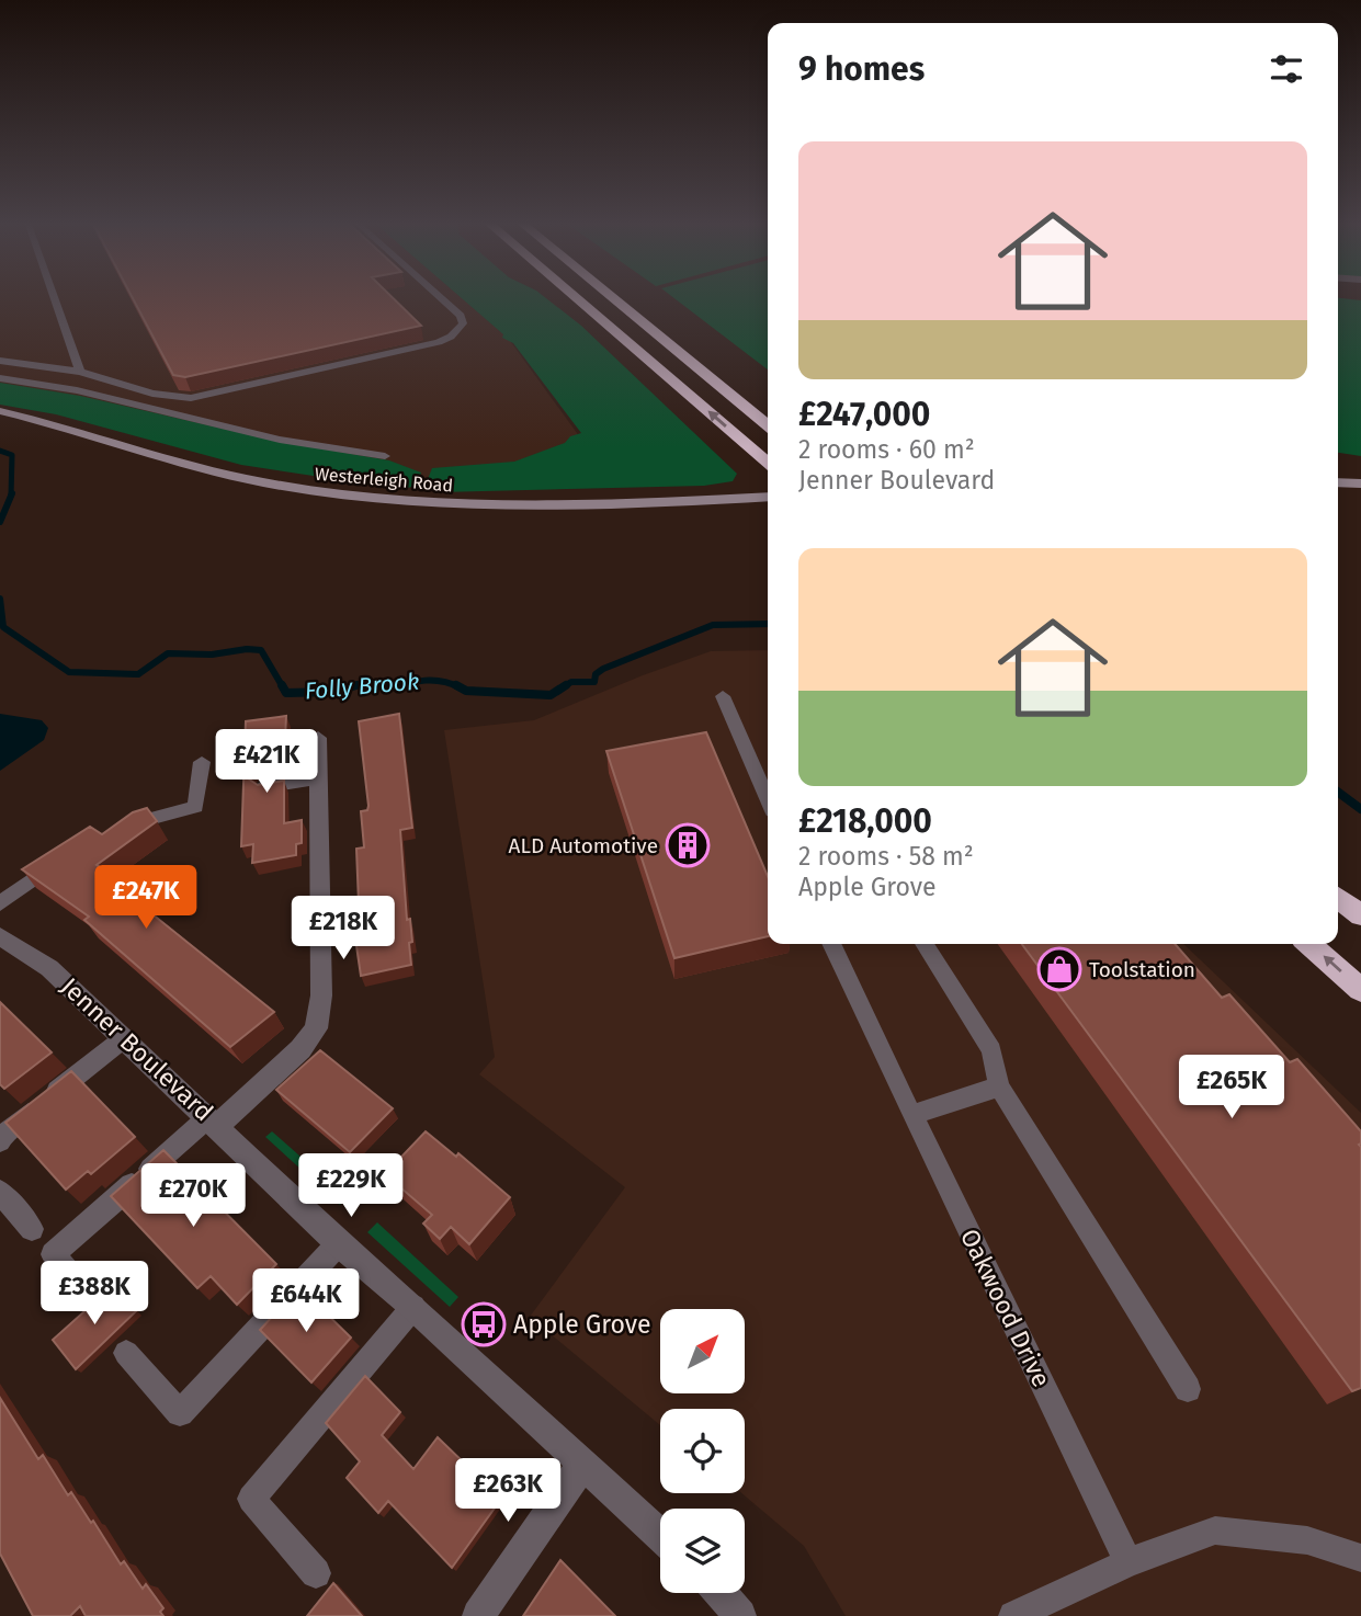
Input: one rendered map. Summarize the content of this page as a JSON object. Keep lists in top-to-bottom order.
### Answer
{
  "streets": {
    "street": ["Westerleigh Road", "Jenner Boulevard"],
    "lane": ["Oakwood Drive"]
  },
  "water": ["Folly Brook"],
  "places": {
    "building": ["ALD Automotive"],
    "shop": ["Toolstation"],
    "bus stop": ["Apple Grove"]
  },
  "north": "top right",
  "page": {
    "heading": "9 homes",
    "list": [
      {
        "name": "£247,000",
        "note": "2 rooms · 60 m² · Jenner Boulevard"
      },
      {
        "name": "£218,000",
        "note": "2 rooms · 58 m² · Apple Grove"
      }
    ],
    "price": [
      "£421K",
      "£247K",
      "£218K",
      "£265K",
      "£229K",
      "£270K",
      "£388K",
      "£644K",
      "£263K"
    ]
  }
}
